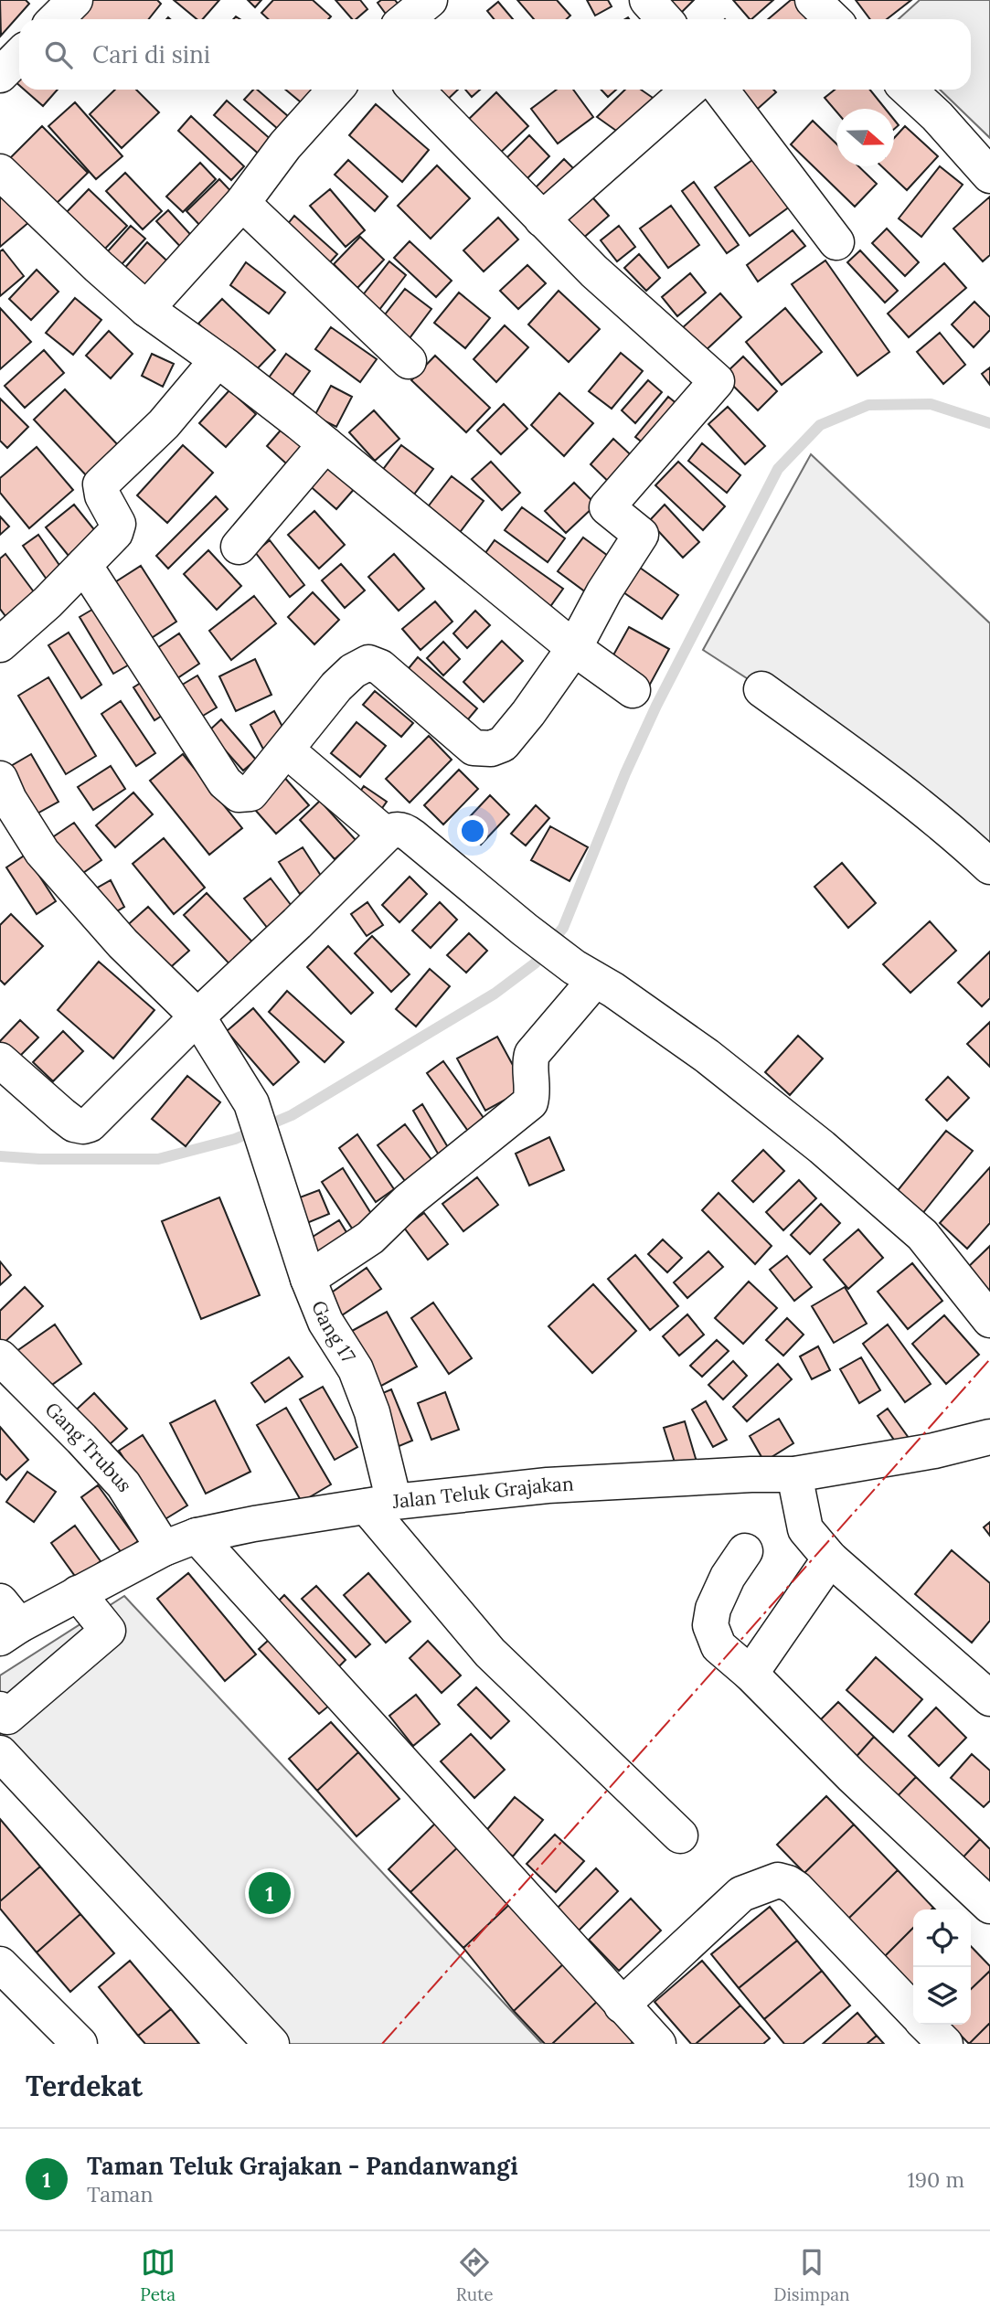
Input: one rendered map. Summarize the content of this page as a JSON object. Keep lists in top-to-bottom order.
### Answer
{
  "streets": {
    "street": ["Gang 17", "Gang Trubus", "Jalan Teluk Grajakan"]
  },
  "crossings": [
    ["Gang 17", "Jalan Teluk Grajakan"],
    ["Gang Trubus", "Jalan Teluk Grajakan"]
  ],
  "north": "right",
  "page": {
    "search": "Cari di sini",
    "pins": "1",
    "heading": "Terdekat",
    "list": [
      {
        "mark": "1",
        "name": "Taman Teluk Grajakan - Pandanwangi",
        "note": "Taman",
        "value": "190 m"
      }
    ],
    "nav": ["Peta", "Rute", "Disimpan"]
  }
}
